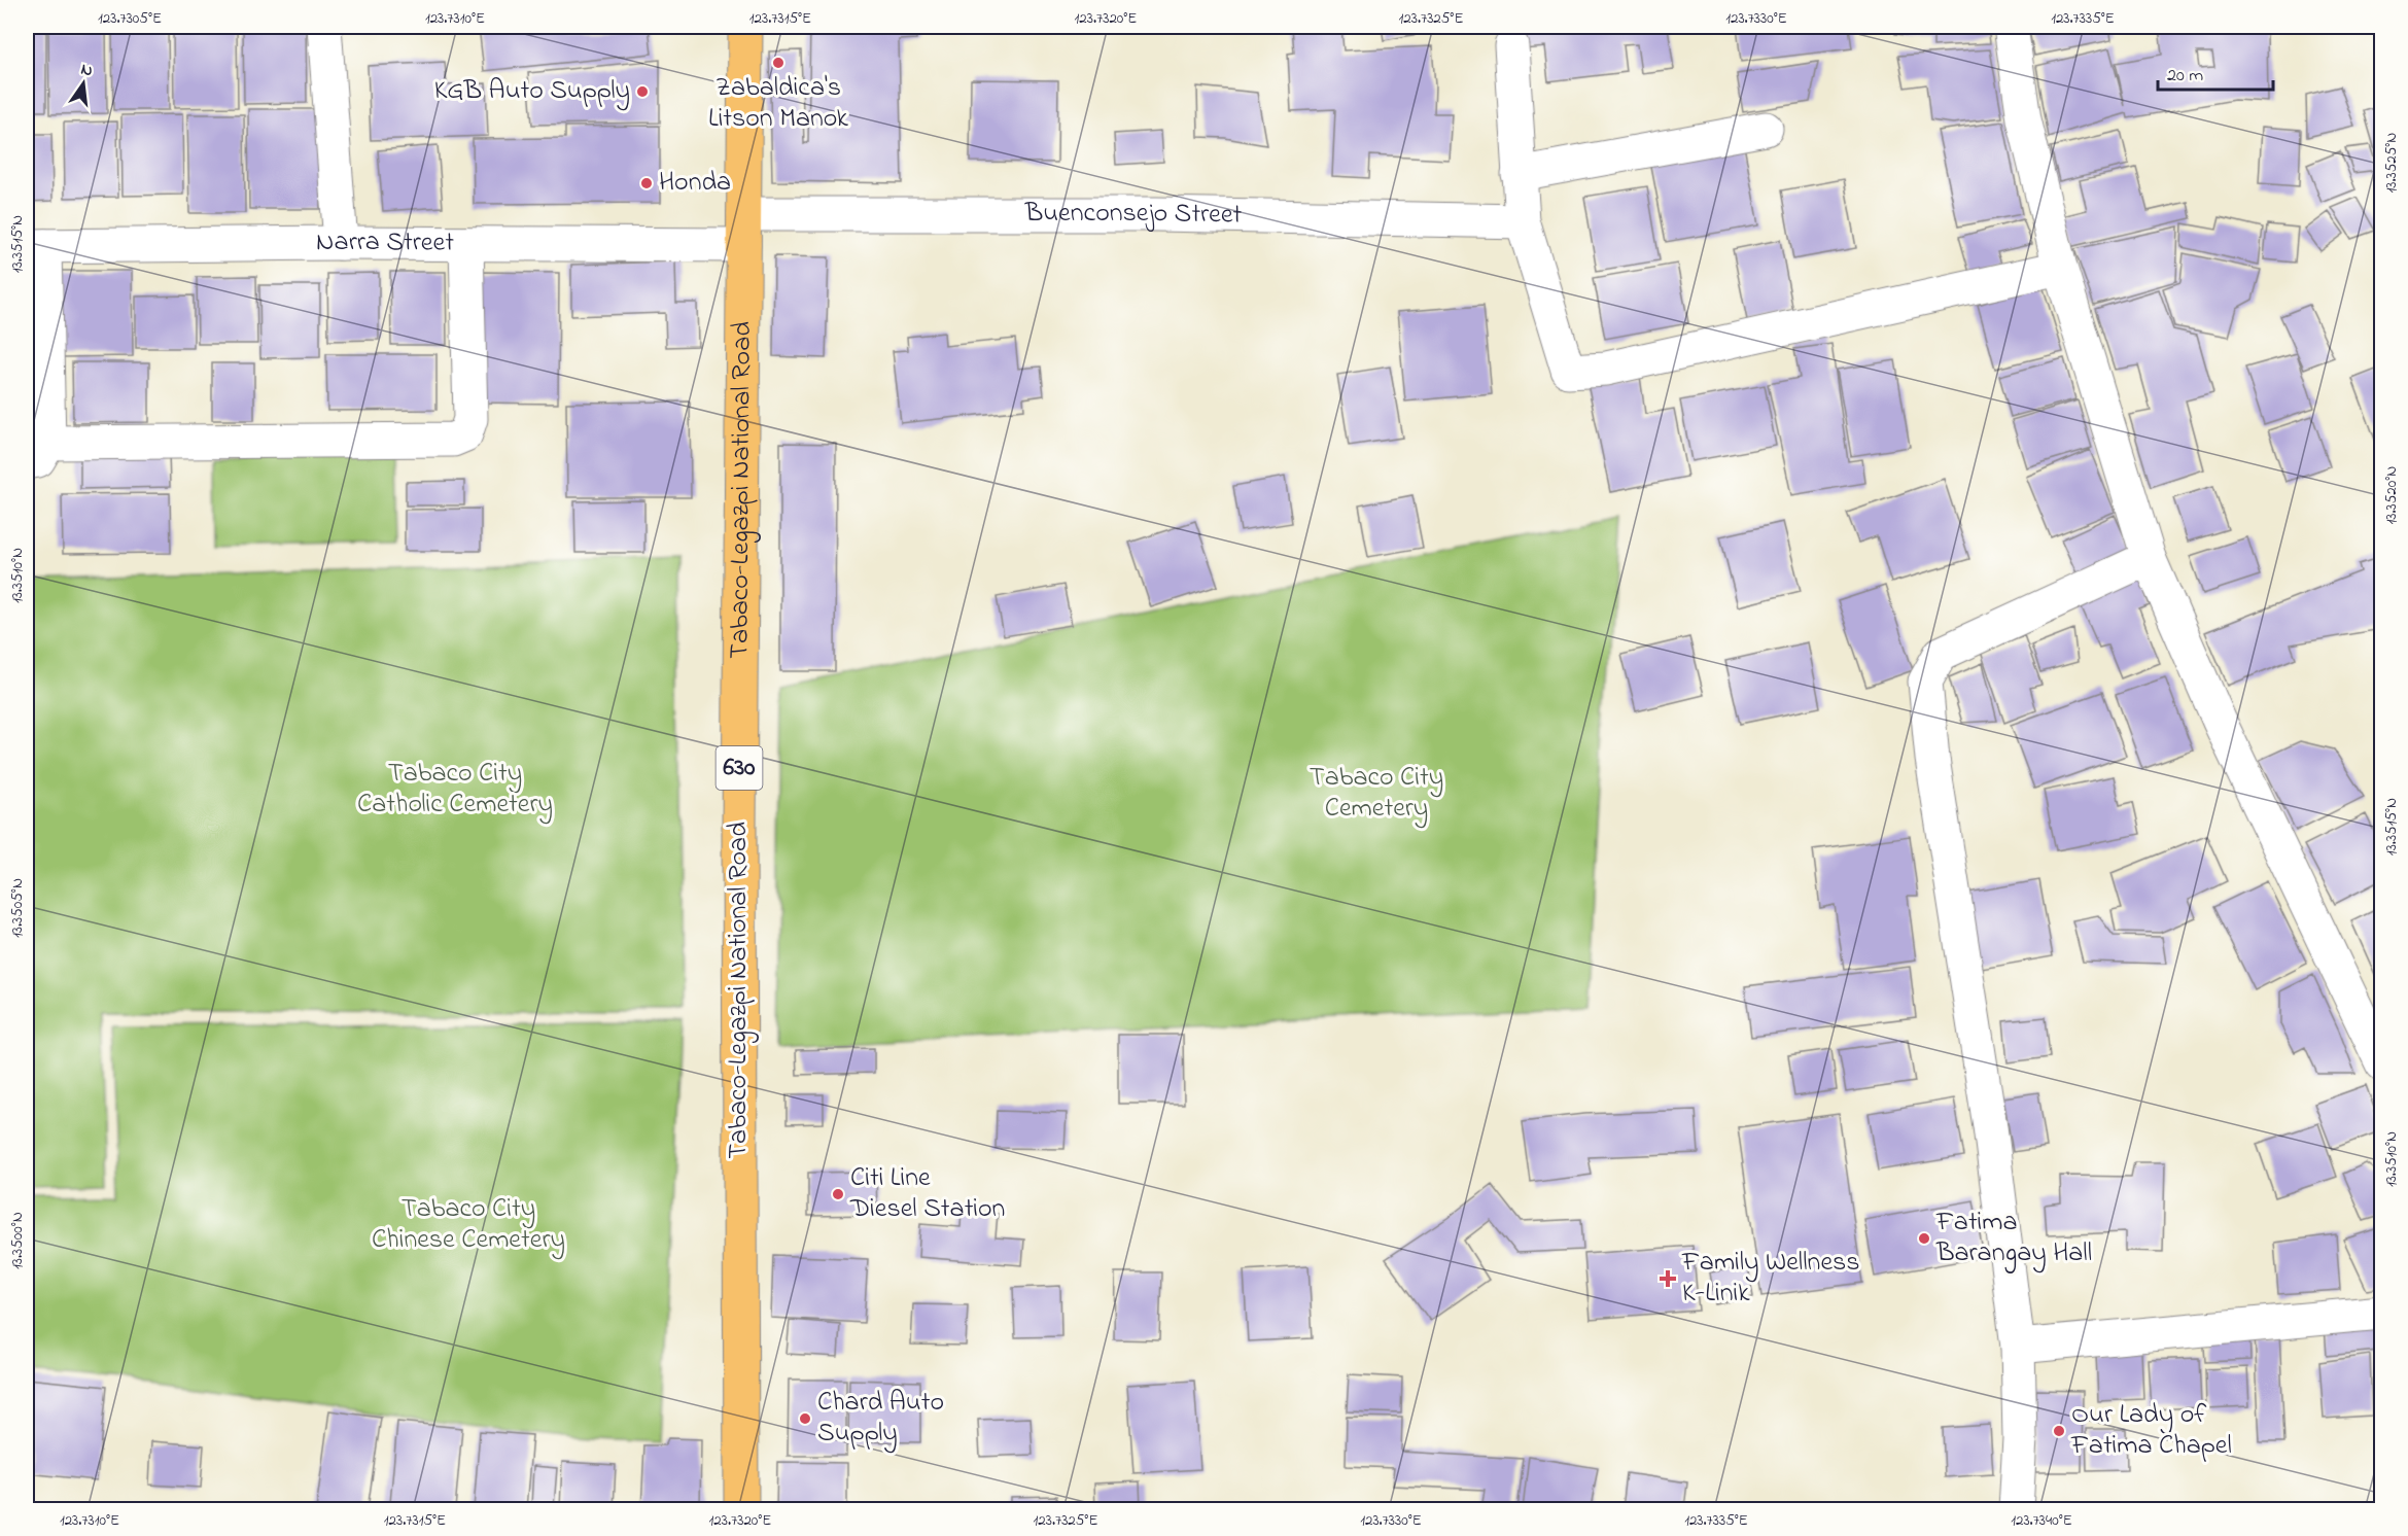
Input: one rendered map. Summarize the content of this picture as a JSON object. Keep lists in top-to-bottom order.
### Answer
{
  "streets": {
    "main road": ["Tabaco-Legazpi National Road", "630"],
    "street": ["Buenconsejo Street", "Narra Street"]
  },
  "crossings": [
    ["Buenconsejo Street", "Narra Street"],
    ["Buenconsejo Street", "Tabaco-Legazpi National Road"],
    ["Narra Street", "Tabaco-Legazpi National Road"]
  ],
  "parks": ["Tabaco City Catholic Cemetery", "Tabaco City Cemetery", "Tabaco City Chinese Cemetery"],
  "places": {
    "other": [
      "Zabaldica's Litson Manok",
      "KGB Auto Supply",
      "Honda",
      "Citi Line Diesel Station",
      "Fatima Barangay Hall",
      "Chard Auto Supply",
      "Our Lady of Fatima Chapel"
    ],
    "health": ["Family Wellness K-Linik"]
  },
  "scale_bar": "20 m",
  "north": "top",
  "coordinates": [
    "123.7305°E",
    "123.7310°E",
    "123.7315°E",
    "123.7320°E",
    "123.7325°E",
    "123.7330°E",
    "123.7335°E",
    "13.3525°N",
    "13.3515°N",
    "13.3520°N",
    "13.3510°N",
    "13.3505°N",
    "13.3500°N",
    "123.7340°E"
  ]
}
